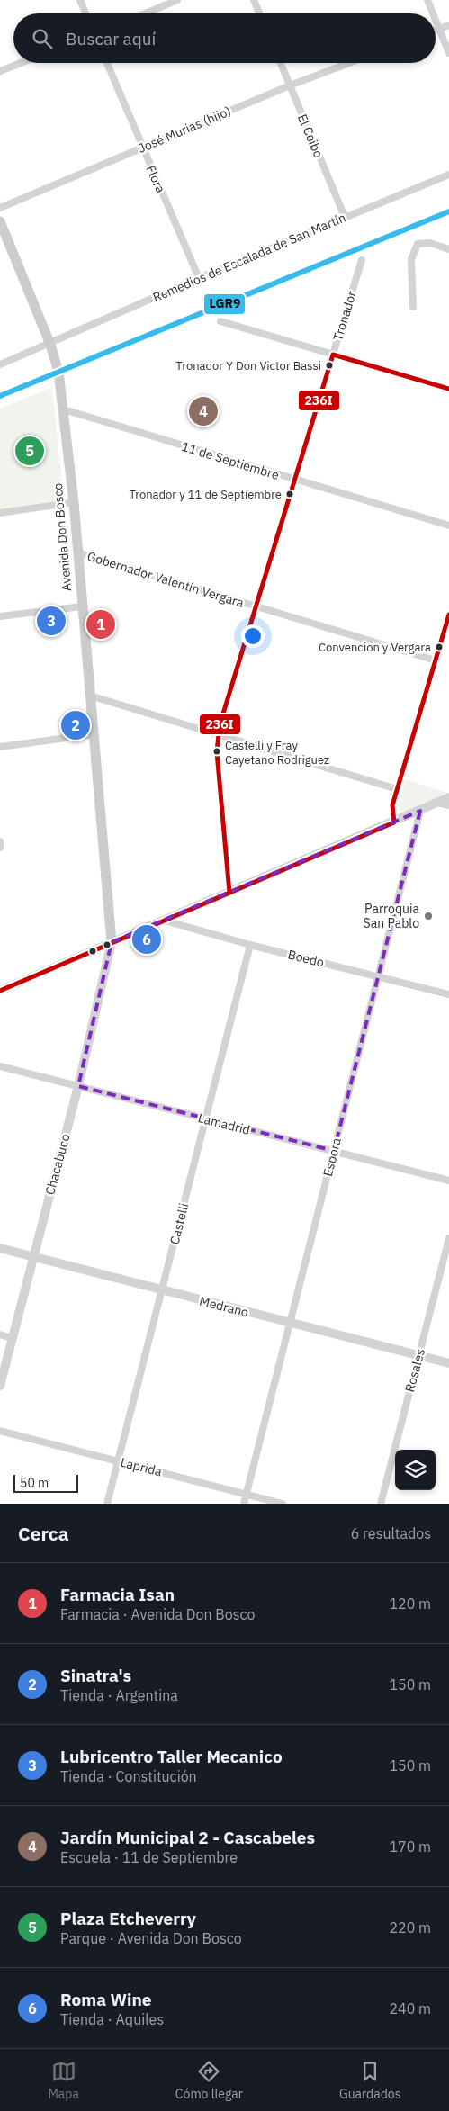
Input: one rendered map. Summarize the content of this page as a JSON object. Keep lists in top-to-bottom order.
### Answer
{
  "streets": {
    "main road": ["Avenida Don Bosco"],
    "street": [
      "José Murias (hijo)",
      "El Ceibo",
      "Flora",
      "Remedios de Escalada de San Martín",
      "Tronador",
      "11 de Septiembre",
      "Gobernador Valentín Vergara",
      "Boedo",
      "Lamadrid",
      "Espora",
      "Chacabuco",
      "Castelli",
      "Medrano",
      "Rosales",
      "Laprida"
    ]
  },
  "crossings": [
    ["José Murias (hijo)", "El Ceibo"],
    ["José Murias (hijo)", "Flora"],
    ["El Ceibo", "Remedios de Escalada de San Martín"],
    ["Flora", "Remedios de Escalada de San Martín"],
    ["Remedios de Escalada de San Martín", "Avenida Don Bosco"],
    ["Tronador", "11 de Septiembre"],
    ["Tronador", "Gobernador Valentín Vergara"],
    ["11 de Septiembre", "Avenida Don Bosco"],
    ["Avenida Don Bosco", "Gobernador Valentín Vergara"],
    ["Avenida Don Bosco", "Chacabuco"],
    ["Boedo", "Espora"],
    ["Boedo", "Castelli"],
    ["Lamadrid", "Espora"],
    ["Lamadrid", "Chacabuco"],
    ["Lamadrid", "Castelli"],
    ["Espora", "Medrano"],
    ["Espora", "Laprida"],
    ["Chacabuco", "Medrano"],
    ["Castelli", "Medrano"],
    ["Castelli", "Laprida"],
    ["Medrano", "Rosales"]
  ],
  "places": [
    "Tronador Y Don Victor Bassi",
    "Tronador y 11 de Septiembre",
    "Convencion y Vergara",
    "Castelli y Fray Cayetano Rodriguez",
    "Parroquia San Pablo"
  ],
  "lines": ["transit line LGR9", "transit line 236I"],
  "scale_bar": "50 m",
  "page": {
    "search": "Buscar aquí",
    "pins": [
      "4",
      "5",
      "3",
      "1",
      "2",
      "6"
    ],
    "scale": "50 m",
    "heading": ["Cerca", "6 resultados"],
    "list": [
      {
        "mark": "1",
        "name": "Farmacia Isan",
        "note": "Farmacia · Avenida Don Bosco",
        "value": "120 m"
      },
      {
        "mark": "2",
        "name": "Sinatra's",
        "note": "Tienda · Argentina",
        "value": "150 m"
      },
      {
        "mark": "3",
        "name": "Lubricentro Taller Mecanico",
        "note": "Tienda · Constitución",
        "value": "150 m"
      },
      {
        "mark": "4",
        "name": "Jardín Municipal 2 - Cascabeles",
        "note": "Escuela · 11 de Septiembre",
        "value": "170 m"
      },
      {
        "mark": "5",
        "name": "Plaza Etcheverry",
        "note": "Parque · Avenida Don Bosco",
        "value": "220 m"
      },
      {
        "mark": "6",
        "name": "Roma Wine",
        "note": "Tienda · Aquiles",
        "value": "240 m"
      }
    ],
    "nav": ["Mapa", "Cómo llegar", "Guardados"]
  }
}
